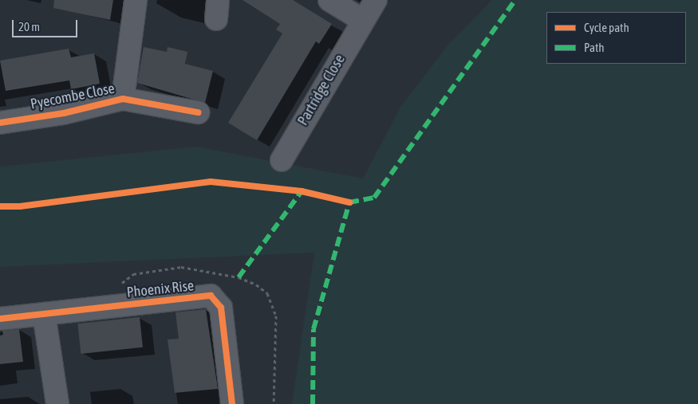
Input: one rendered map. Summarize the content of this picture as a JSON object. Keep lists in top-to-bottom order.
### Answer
{
  "streets": {
    "street": ["Partridge Close", "Pyecombe Close", "Phoenix Rise"]
  },
  "legend": ["Cycle path", "Path"],
  "scale_bar": "20 m"
}
